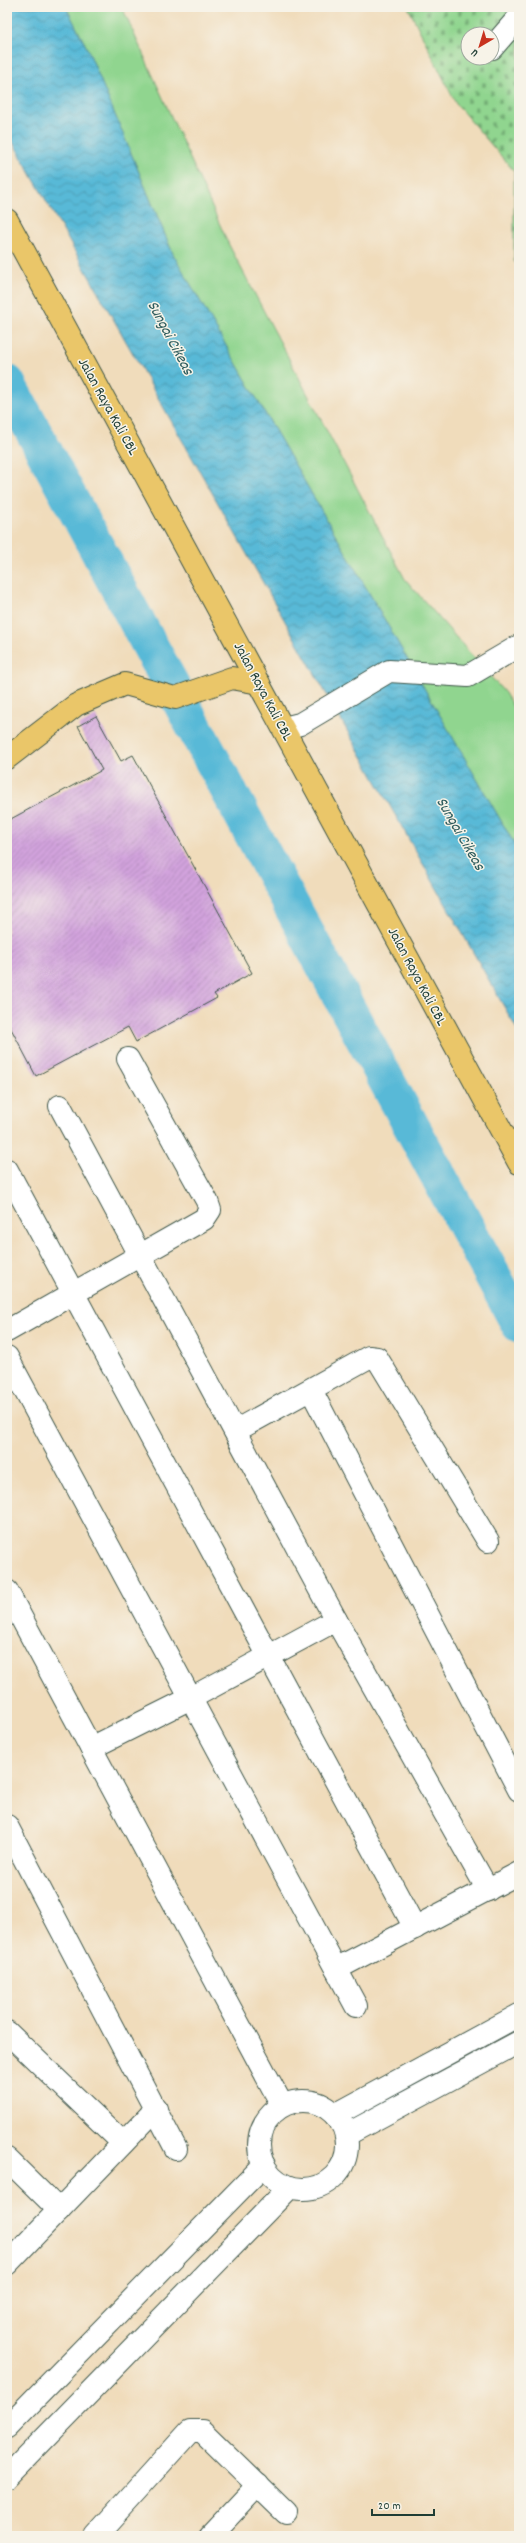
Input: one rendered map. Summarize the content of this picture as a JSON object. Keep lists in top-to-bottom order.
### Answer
{
  "streets": {
    "main road": ["Jalan Raya Kali CBL"]
  },
  "water": ["Sungai Cikeas"],
  "scale_bar": "20 m",
  "north": "bottom left"
}
